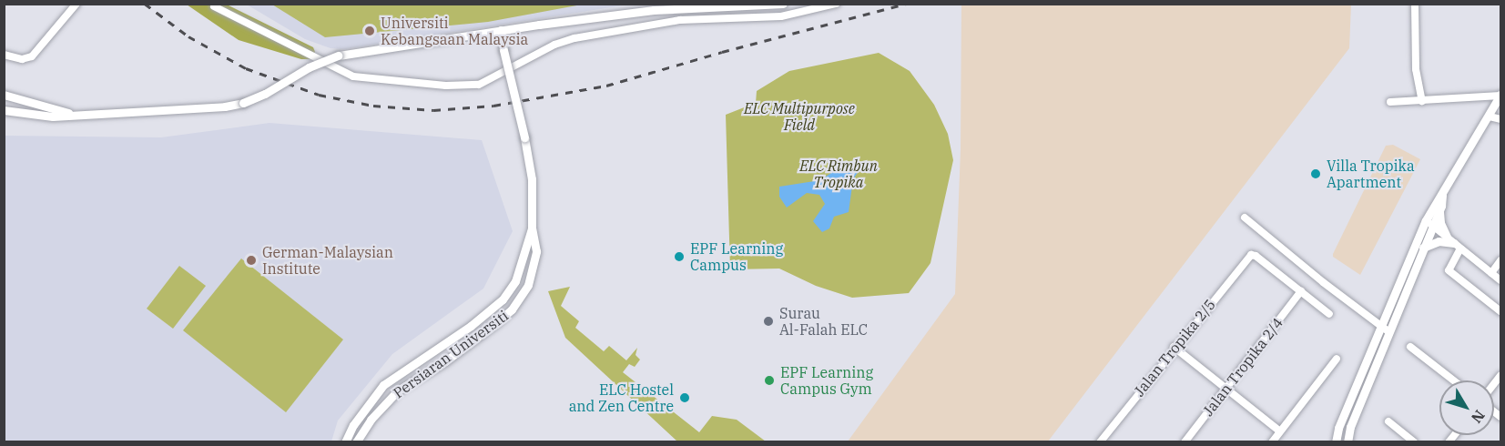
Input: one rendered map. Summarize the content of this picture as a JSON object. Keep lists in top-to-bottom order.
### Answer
{
  "streets": {
    "street": ["Jalan Tropika 2/5", "Persiaran Universiti", "Jalan Tropika 2/4"]
  },
  "crossings": [
    ["Jalan Tropika 2/5", "Jalan Tropika 2/4"]
  ],
  "parks": ["ELC Multipurpose Field", "ELC Rimbun Tropika"],
  "places": [
    "Universiti Kebangsaan Malaysia",
    "Villa Tropika Apartment",
    "EPF Learning Campus",
    "German-Malaysian Institute",
    "Surau Al-Falah ELC",
    "EPF Learning Campus Gym",
    "ELC Hostel and Zen Centre"
  ],
  "north": "bottom right"
}
